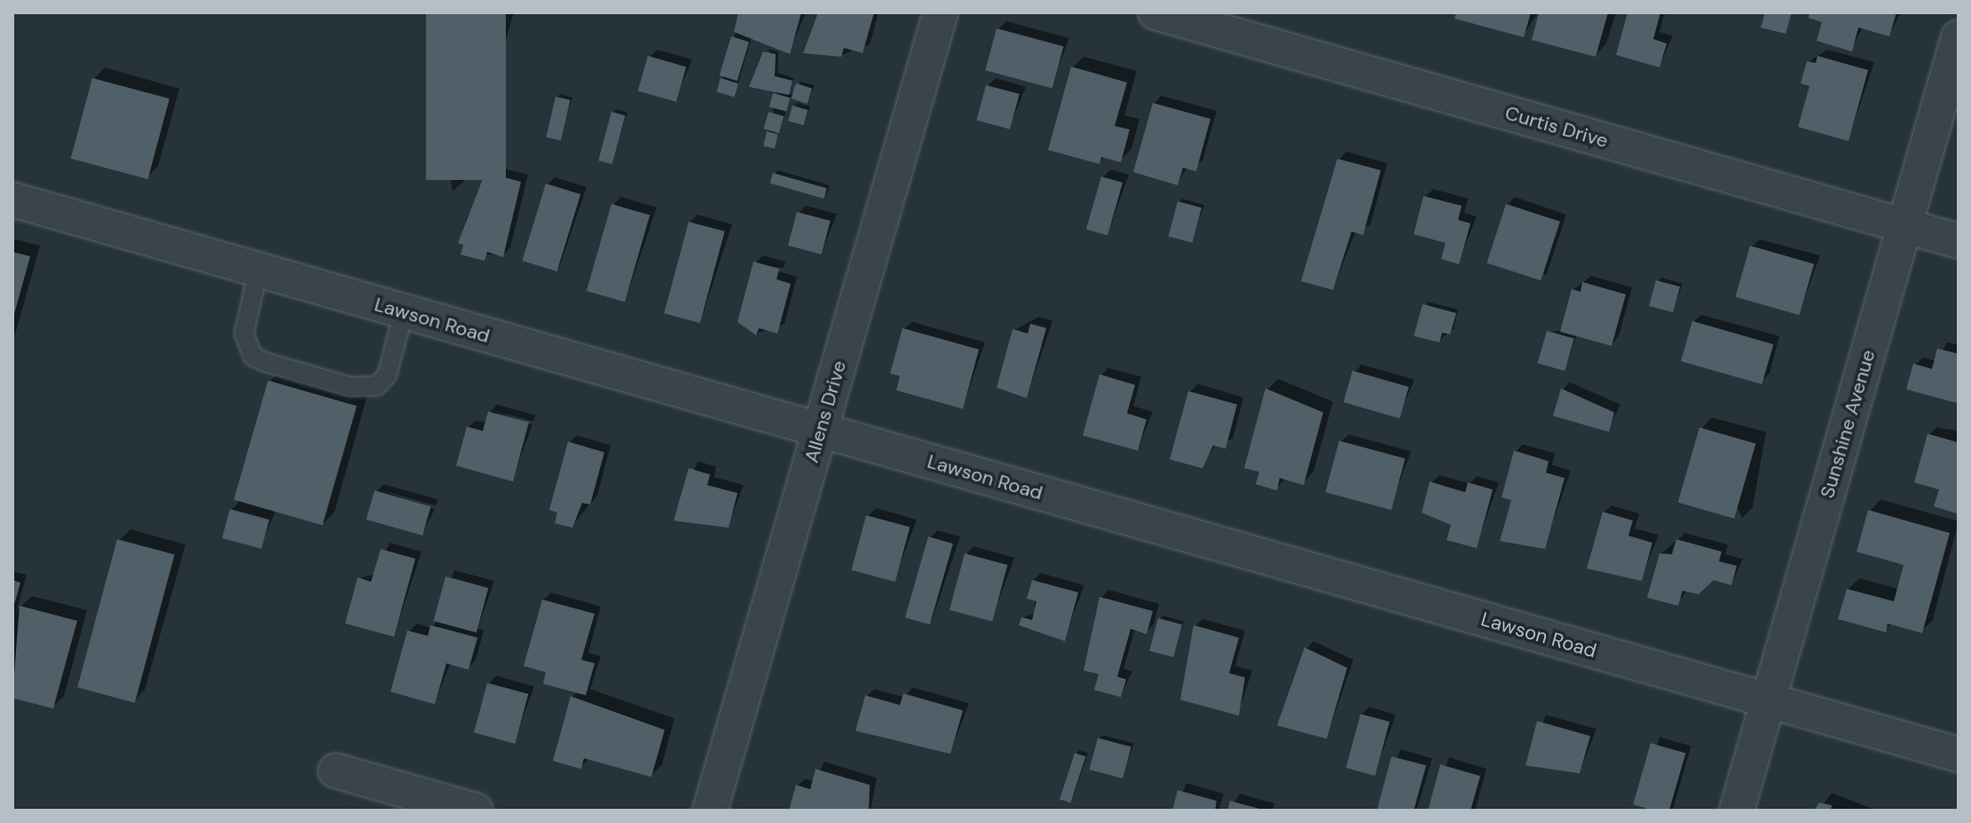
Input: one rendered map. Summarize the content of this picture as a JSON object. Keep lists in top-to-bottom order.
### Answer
{
  "streets": {
    "street": [
      "Curtis Drive",
      "Lawson Road",
      "Allens Drive",
      "Sunshine Avenue"
    ]
  },
  "crossings": [
    ["Curtis Drive", "Sunshine Avenue"],
    ["Lawson Road", "Allens Drive"],
    ["Lawson Road", "Sunshine Avenue"]
  ]
}
